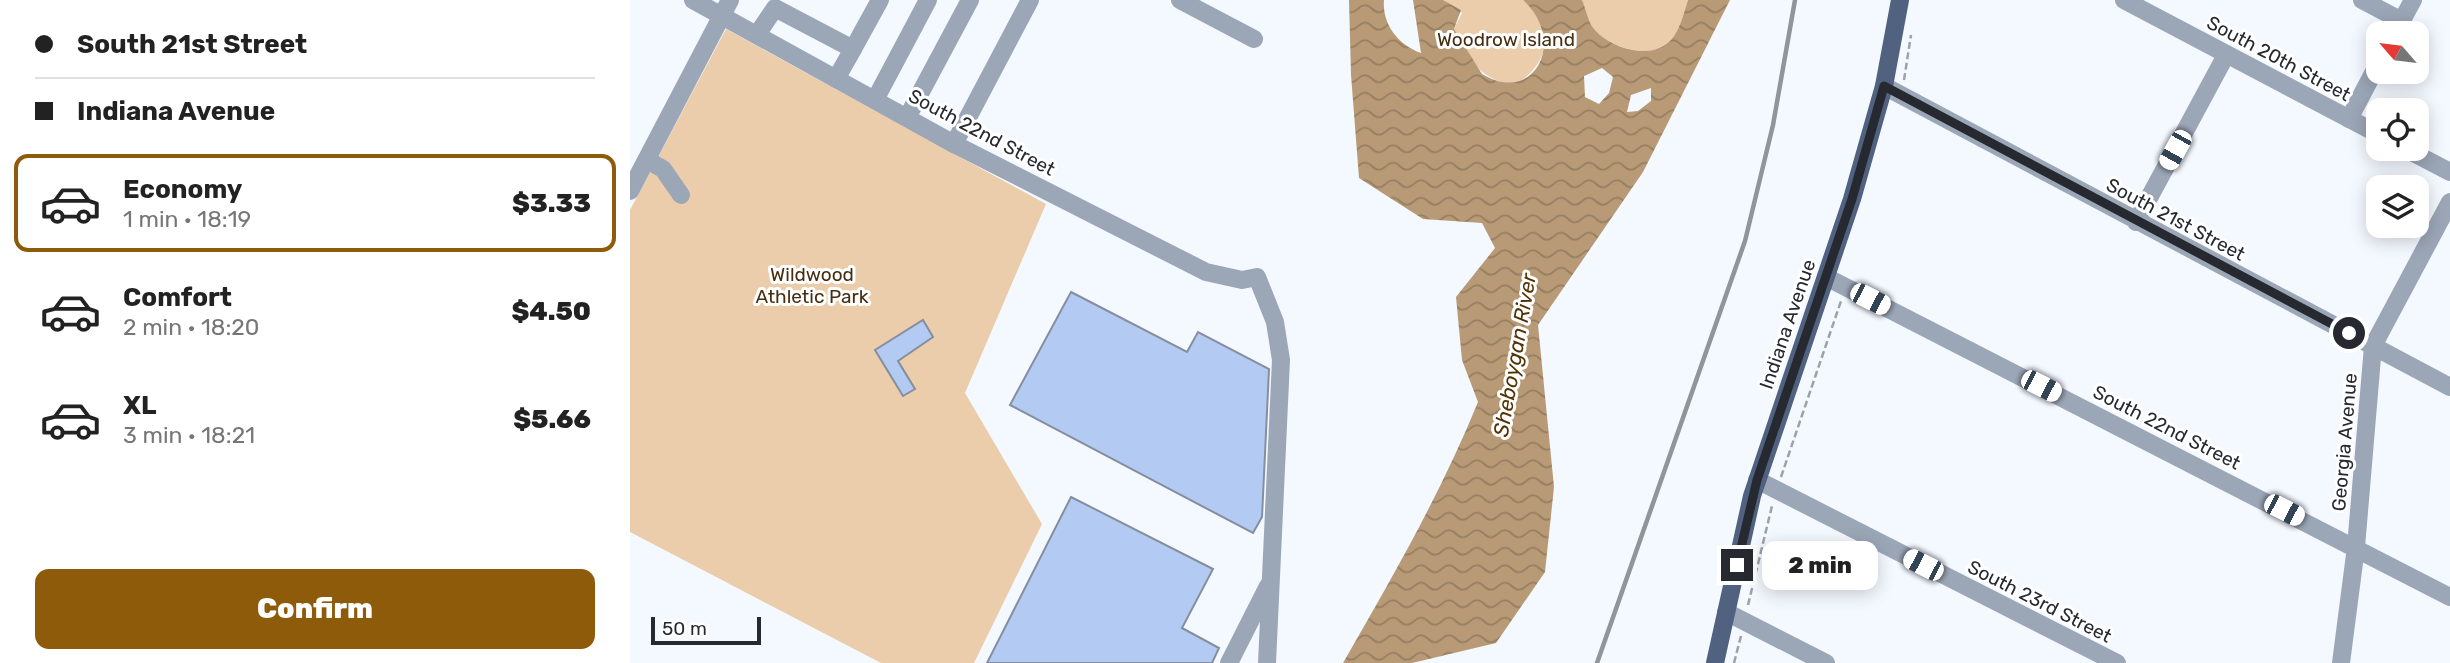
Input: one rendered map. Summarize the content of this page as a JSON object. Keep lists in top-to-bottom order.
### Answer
{
  "streets": {
    "main road": ["Indiana Avenue"],
    "street": [
      "South 20th Street",
      "South 22nd Street",
      "South 21st Street",
      "Georgia Avenue",
      "South 23rd Street"
    ]
  },
  "crossings": [
    ["South 22nd Street", "Indiana Avenue"],
    ["South 22nd Street", "Georgia Avenue"],
    ["South 21st Street", "Indiana Avenue"],
    ["South 21st Street", "Georgia Avenue"],
    ["Indiana Avenue", "South 23rd Street"]
  ],
  "water": ["Sheboygan River"],
  "parks": ["Woodrow Island", "Wildwood Athletic Park"],
  "scale_bar": "50 m",
  "north": "top left",
  "page": {
    "banner": ["South 21st Street", "Indiana Avenue"],
    "list": [
      {
        "name": "Economy",
        "note": "1 min · 18:19",
        "value": "$3.33"
      },
      {
        "name": "Comfort",
        "note": "2 min · 18:20",
        "value": "$4.50"
      },
      {
        "name": "XL",
        "note": "3 min · 18:21",
        "value": "$5.66"
      }
    ],
    "bubble": "2 min",
    "buttons": "Confirm",
    "scale": "50 m"
  }
}
